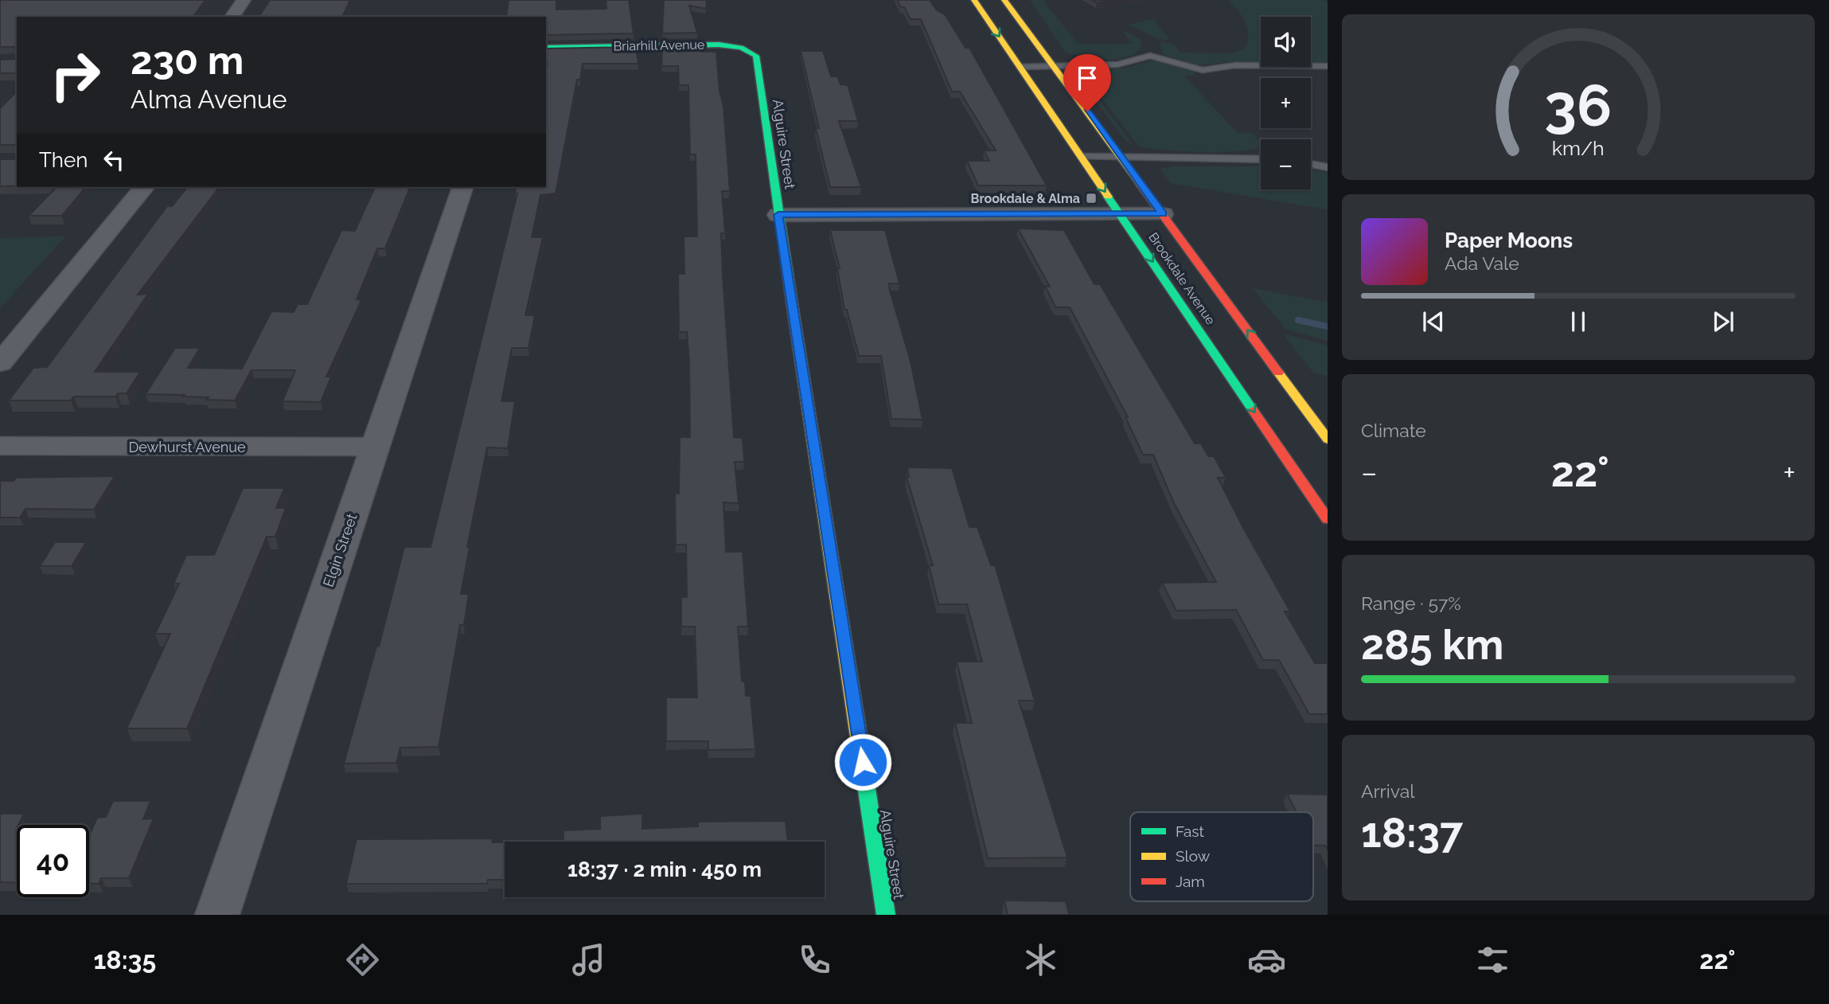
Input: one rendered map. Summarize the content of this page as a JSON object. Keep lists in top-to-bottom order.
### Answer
{
  "streets": {
    "main road": ["Briarhill Avenue", "Alguire Street", "Brookdale Avenue"],
    "street": ["Dewhurst Avenue", "Elgin Street"]
  },
  "crossings": [
    ["Briarhill Avenue", "Alguire Street"],
    ["Dewhurst Avenue", "Elgin Street"]
  ],
  "places": {
    "transit": ["Brookdale & Alma"]
  },
  "legend": ["Fast", "Slow", "Jam"],
  "page": {
    "map_buttons": ["+", "−"],
    "turn": ["230 m", "Alma Avenue"],
    "then": "Then",
    "song": ["Paper Moons", "Ada Vale"],
    "tile": [
      "Climate",
      ["Range · 57%", "285 km"],
      ["Arrival", "18:37"]
    ],
    "heat": ["−", "22°", "+"],
    "limit": "40",
    "trip": "18:37 · 2 min · 450 m",
    "tabs": ["18:35", "22°"],
    "gauge": ["36", "km/h"]
  }
}
